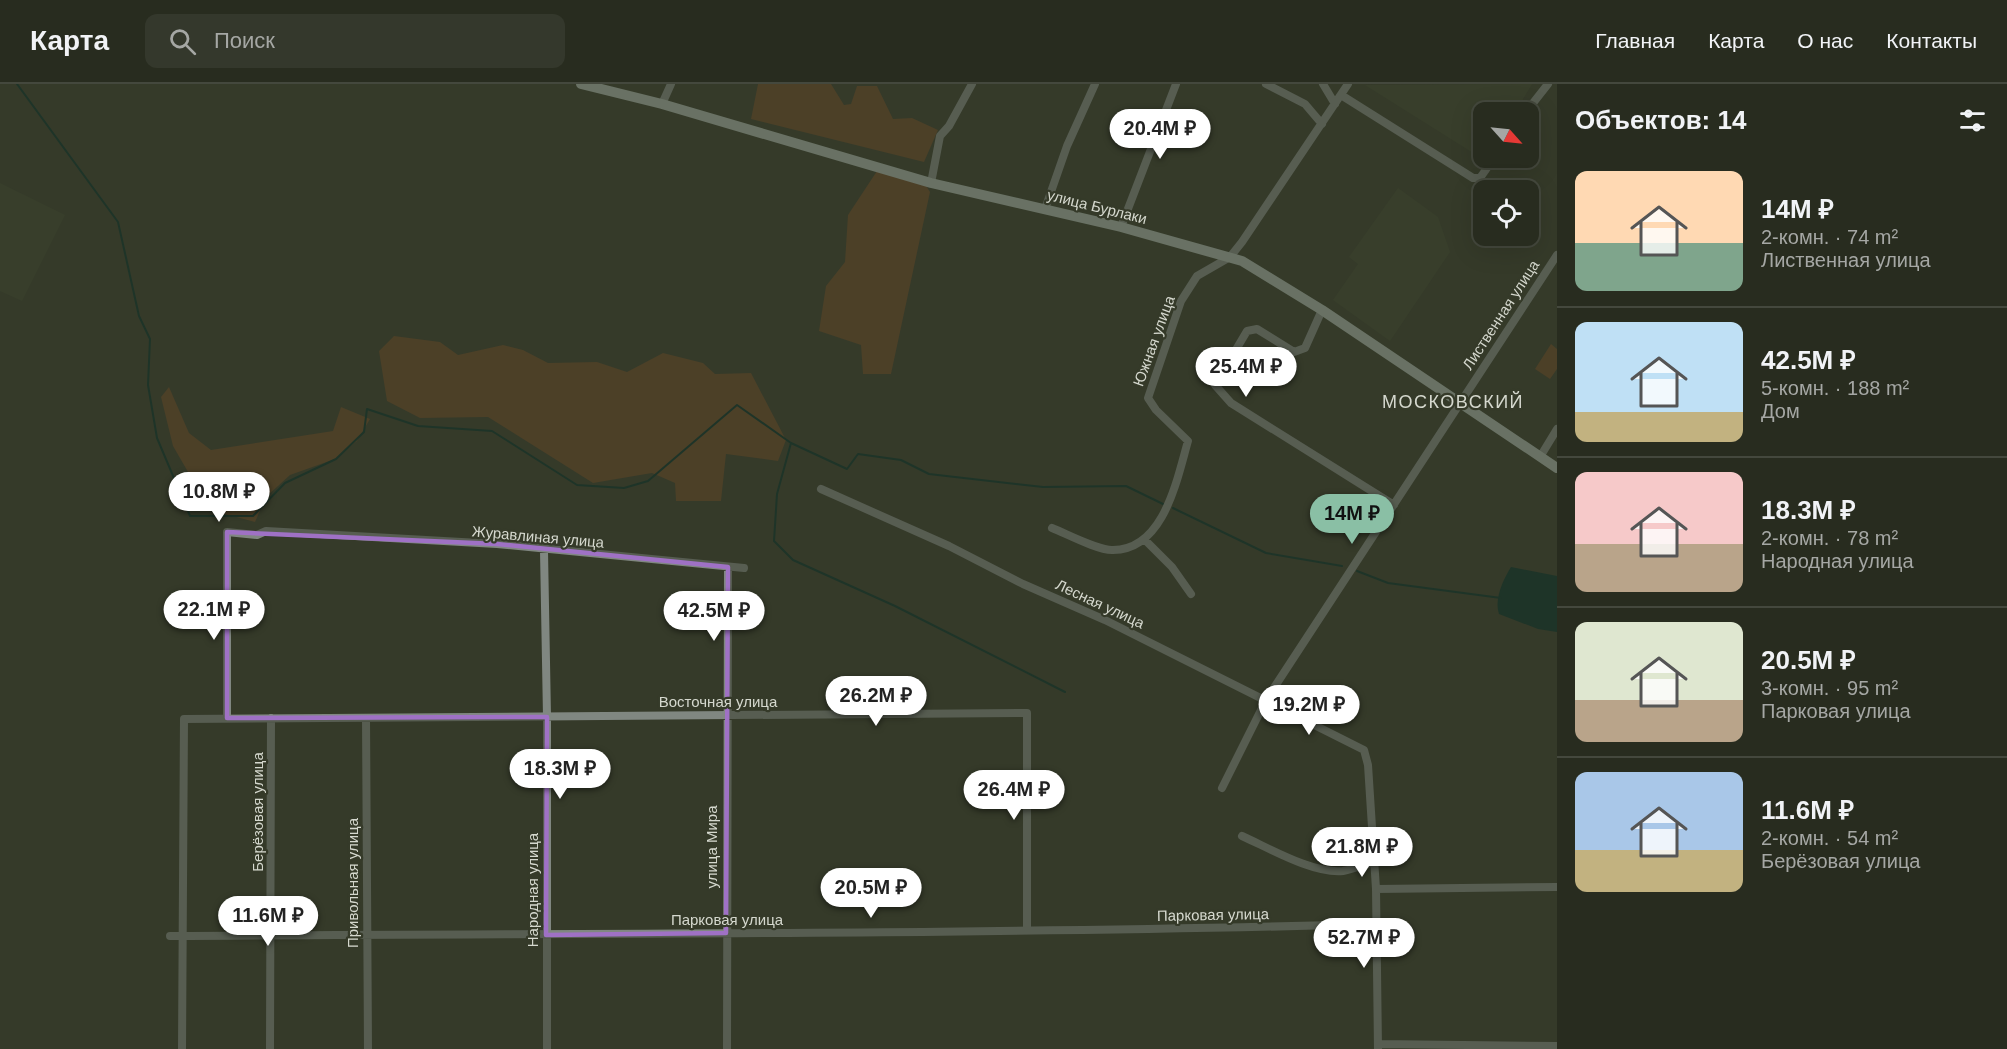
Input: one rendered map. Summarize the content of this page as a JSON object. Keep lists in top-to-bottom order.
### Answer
{
  "streets": {
    "street": [
      "улица Бурлаки",
      "Лиственная улица",
      "Южная улица",
      "Журавлиная улица",
      "Лесная улица",
      "Восточная улица",
      "Берёзовая улица",
      "улица Мира",
      "Привольная улица",
      "Народная улица",
      "Парковая улица"
    ]
  },
  "crossings": [
    ["улица Бурлаки", "Лиственная улица"],
    ["улица Бурлаки", "Южная улица"],
    ["Лиственная улица", "Лесная улица"],
    ["Журавлиная улица", "Восточная улица"],
    ["Журавлиная улица", "улица Мира"],
    ["Журавлиная улица", "Народная улица"],
    ["Восточная улица", "Берёзовая улица"],
    ["Восточная улица", "улица Мира"],
    ["Восточная улица", "Привольная улица"],
    ["Восточная улица", "Народная улица"],
    ["Восточная улица", "Парковая улица"],
    ["Берёзовая улица", "Парковая улица"],
    ["улица Мира", "Парковая улица"],
    ["Привольная улица", "Парковая улица"],
    ["Народная улица", "Парковая улица"]
  ],
  "districts": ["МОСКОВСКИЙ"],
  "north": "bottom right",
  "page": {
    "header": "Карта",
    "search": "Поиск",
    "nav": [
      "Главная",
      "Карта",
      "О нас",
      "Контакты"
    ],
    "heading": "Объектов: 14",
    "price": [
      "20.4M ₽",
      "25.4M ₽",
      "10.8M ₽",
      "14M ₽",
      "22.1M ₽",
      "42.5M ₽",
      "26.2M ₽",
      "19.2M ₽",
      "18.3M ₽",
      "26.4M ₽",
      "21.8M ₽",
      "20.5M ₽",
      "11.6M ₽",
      "52.7M ₽"
    ],
    "list": [
      {
        "name": "14M ₽",
        "note": "2-комн. · 74 m² · Лиственная улица"
      },
      {
        "name": "42.5M ₽",
        "note": "5-комн. · 188 m² · Дом"
      },
      {
        "name": "18.3M ₽",
        "note": "2-комн. · 78 m² · Народная улица"
      },
      {
        "name": "20.5M ₽",
        "note": "3-комн. · 95 m² · Парковая улица"
      },
      {
        "name": "11.6M ₽",
        "note": "2-комн. · 54 m² · Берёзовая улица"
      }
    ]
  }
}
